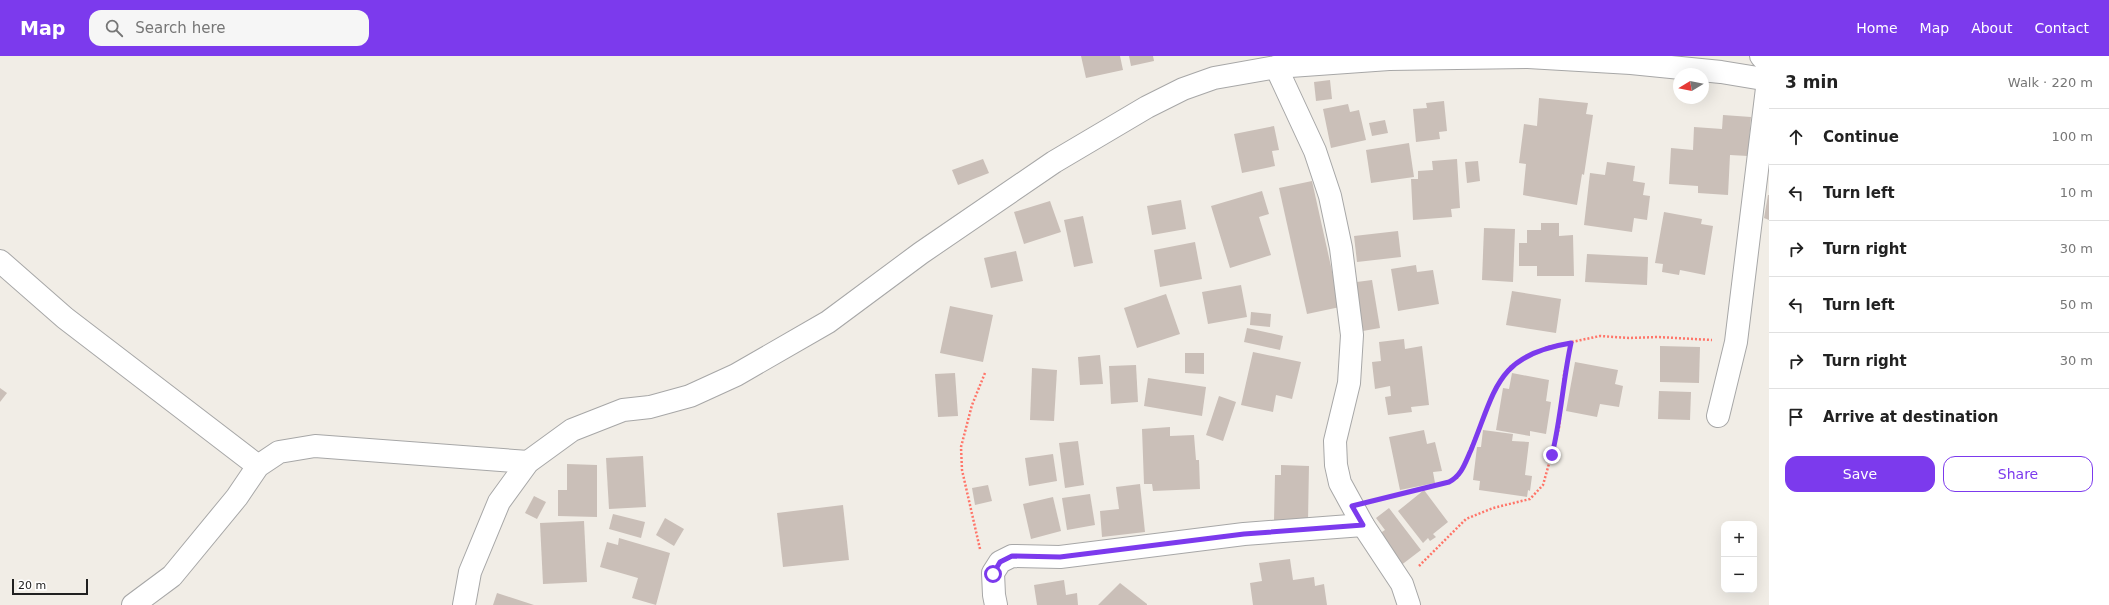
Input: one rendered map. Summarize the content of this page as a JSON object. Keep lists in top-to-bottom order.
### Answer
{
  "scale_bar": "20 m",
  "north": "left",
  "page": {
    "header": "Map",
    "search": "Search here",
    "nav": [
      "Home",
      "Map",
      "About",
      "Contact"
    ],
    "heading": ["3 min", "Walk · 220 m"],
    "list": [
      ["Continue", "100 m"],
      ["Turn left", "10 m"],
      ["Turn right", "30 m"],
      ["Turn left", "50 m"],
      ["Turn right", "30 m"],
      "Arrive at destination"
    ],
    "buttons": ["Save", "Share"],
    "map_buttons": ["+", "−"],
    "scale": "20 m"
  }
}
